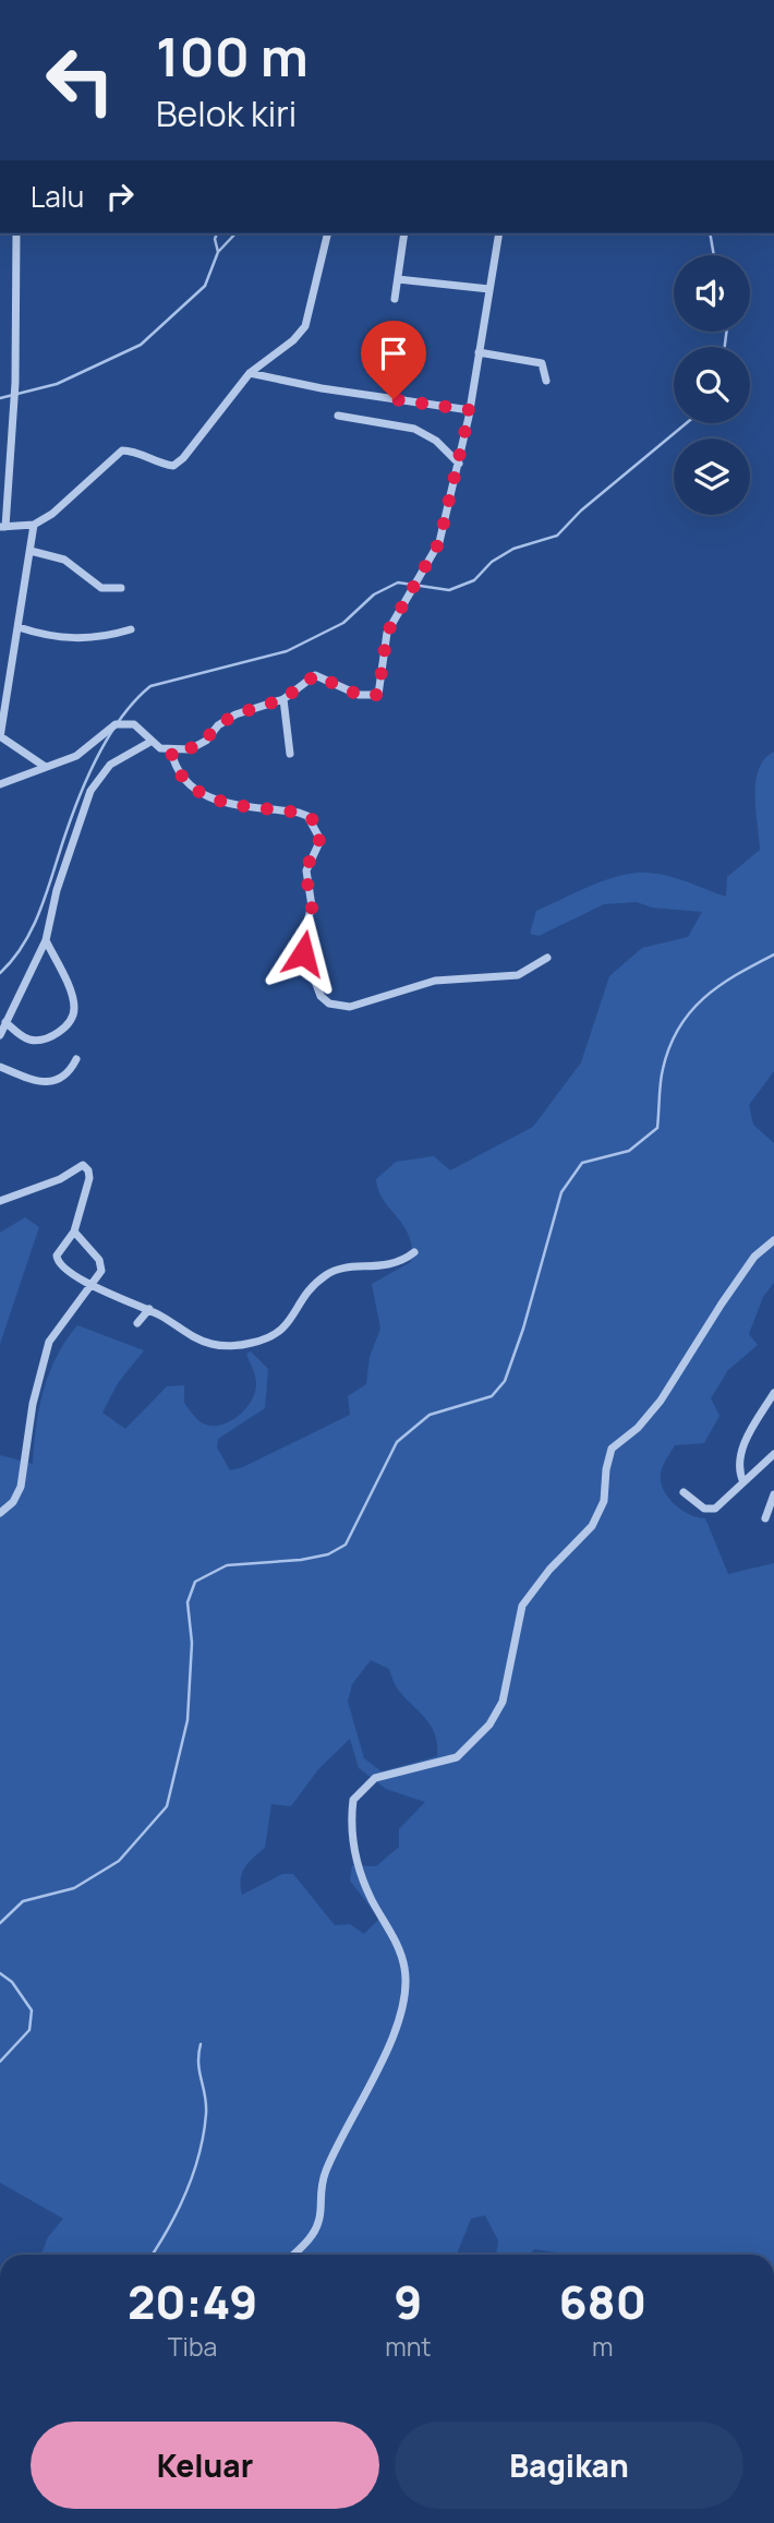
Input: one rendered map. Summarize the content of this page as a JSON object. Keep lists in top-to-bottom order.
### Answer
{
  "page": {
    "turn": ["100 m", "Belok kiri"],
    "then": "Lalu",
    "eta": [
      "20:49",
      "Tiba",
      "9",
      "mnt",
      "680",
      "m"
    ],
    "buttons": ["Keluar", "Bagikan"]
  }
}
